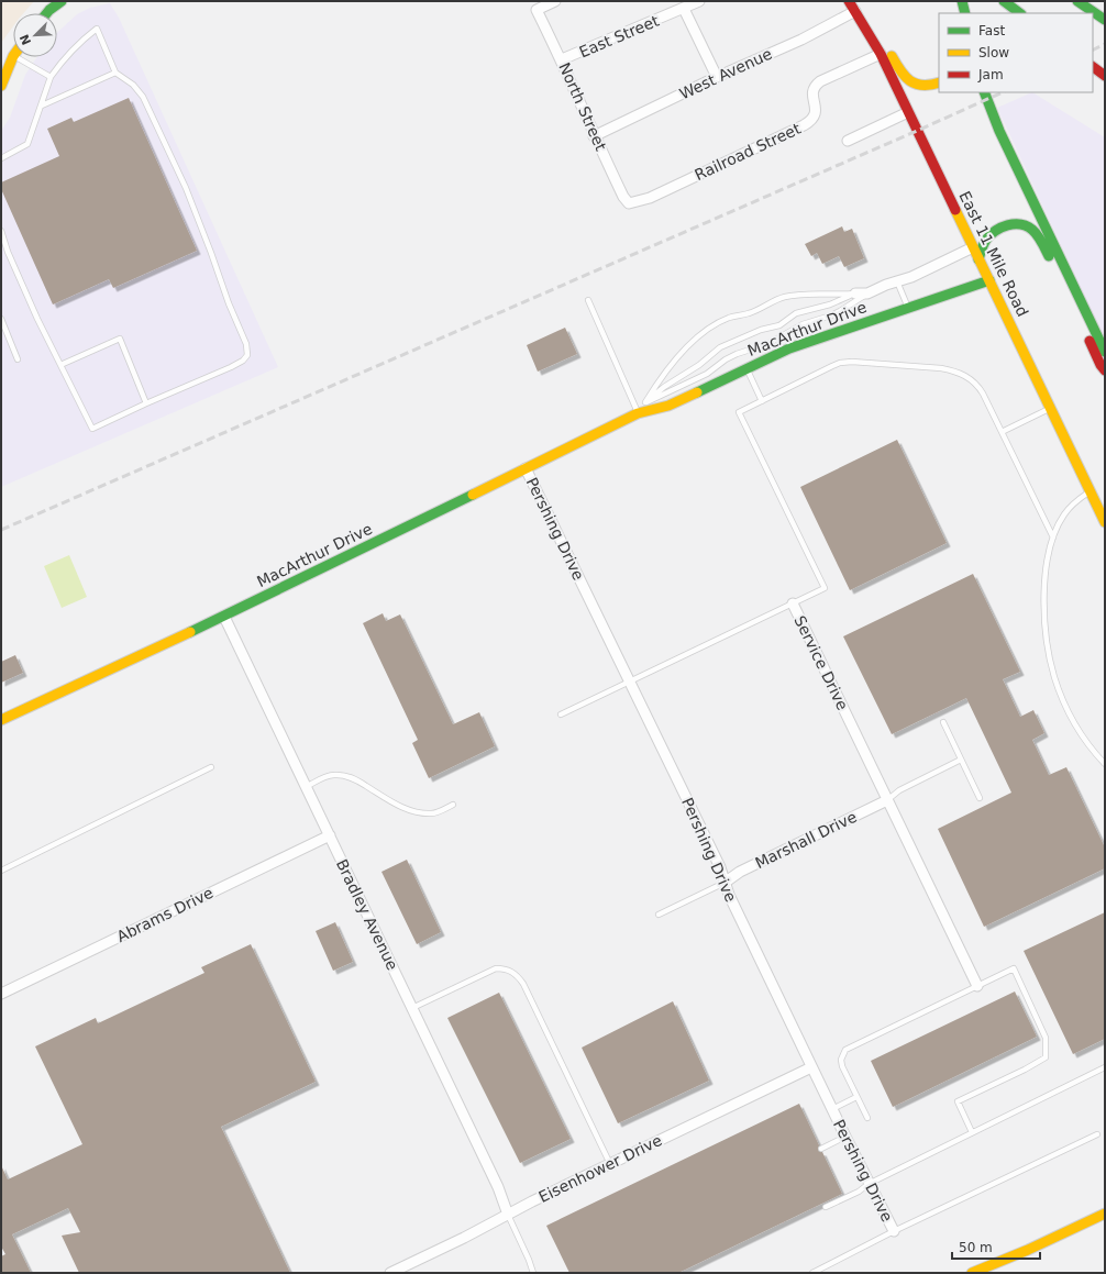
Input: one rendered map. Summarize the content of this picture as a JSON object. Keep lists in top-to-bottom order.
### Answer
{
  "streets": {
    "main road": ["East 11 Mile Road", "MacArthur Drive"],
    "street": [
      "East Street",
      "West Avenue",
      "North Street",
      "Railroad Street",
      "Pershing Drive",
      "Service Drive",
      "Marshall Drive",
      "Abrams Drive",
      "Bradley Avenue",
      "Eisenhower Drive"
    ]
  },
  "crossings": [
    ["East Street", "North Street"],
    ["West Avenue", "North Street"],
    ["West Avenue", "East 11 Mile Road"],
    ["North Street", "Railroad Street"],
    ["Railroad Street", "East 11 Mile Road"],
    ["East 11 Mile Road", "MacArthur Drive"],
    ["MacArthur Drive", "Pershing Drive"],
    ["MacArthur Drive", "Bradley Avenue"],
    ["Pershing Drive", "Marshall Drive"],
    ["Pershing Drive", "Eisenhower Drive"],
    ["Service Drive", "Marshall Drive"],
    ["Abrams Drive", "Bradley Avenue"],
    ["Bradley Avenue", "Eisenhower Drive"]
  ],
  "legend": ["Fast", "Slow", "Jam"],
  "scale_bar": "50 m",
  "north": "bottom left"
}
